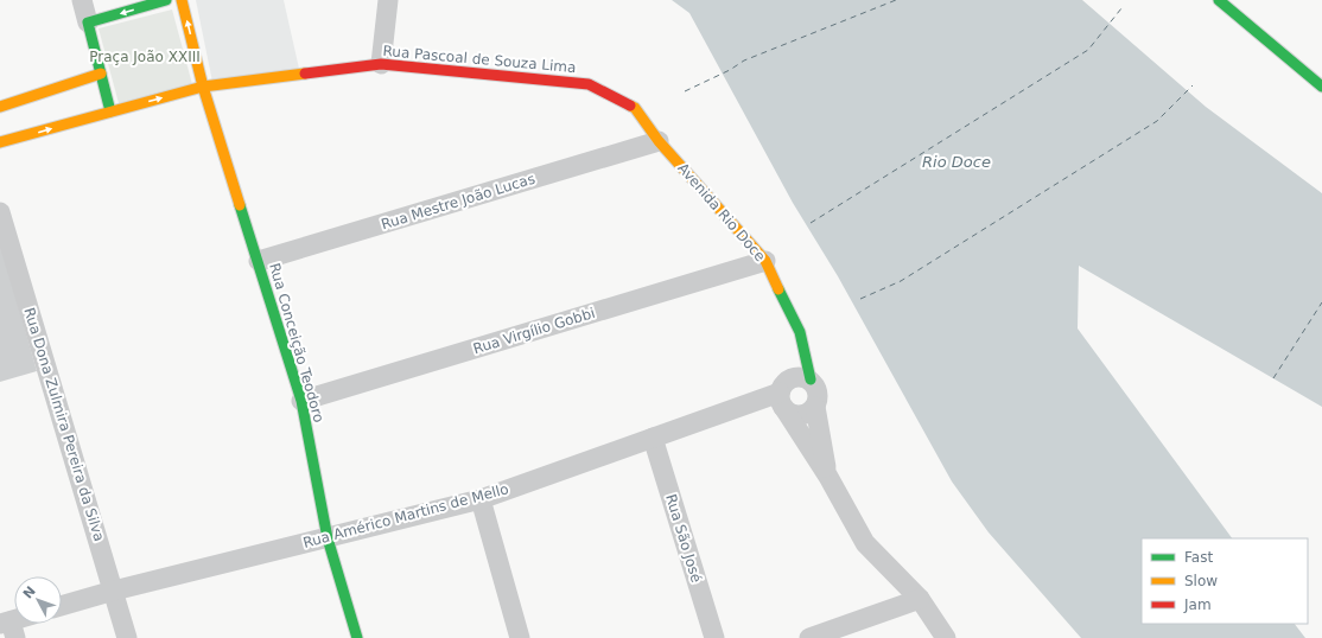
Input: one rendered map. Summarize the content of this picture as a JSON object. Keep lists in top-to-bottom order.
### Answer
{
  "streets": {
    "street": [
      "Rua Pascoal de Souza Lima",
      "Rua Mestre João Lucas",
      "Avenida Rio Doce",
      "Rua Virgílio Gobbi",
      "Rua Conceição Teodoro",
      "Rua Dona Zulmira Pereira da Silva",
      "Rua Américo Martins de Mello",
      "Rua São José"
    ]
  },
  "crossings": [
    ["Rua Pascoal de Souza Lima", "Avenida Rio Doce"],
    ["Rua Pascoal de Souza Lima", "Rua Conceição Teodoro"],
    ["Rua Mestre João Lucas", "Avenida Rio Doce"],
    ["Rua Mestre João Lucas", "Rua Conceição Teodoro"],
    ["Avenida Rio Doce", "Rua Virgílio Gobbi"],
    ["Avenida Rio Doce", "Rua Américo Martins de Mello"],
    ["Rua Virgílio Gobbi", "Rua Conceição Teodoro"],
    ["Rua Conceição Teodoro", "Rua Américo Martins de Mello"],
    ["Rua Dona Zulmira Pereira da Silva", "Rua Américo Martins de Mello"],
    ["Rua Américo Martins de Mello", "Rua São José"]
  ],
  "water": ["Rio Doce"],
  "parks": ["Praça João XXIII"],
  "legend": ["Fast", "Slow", "Jam"],
  "north": "top left"
}
